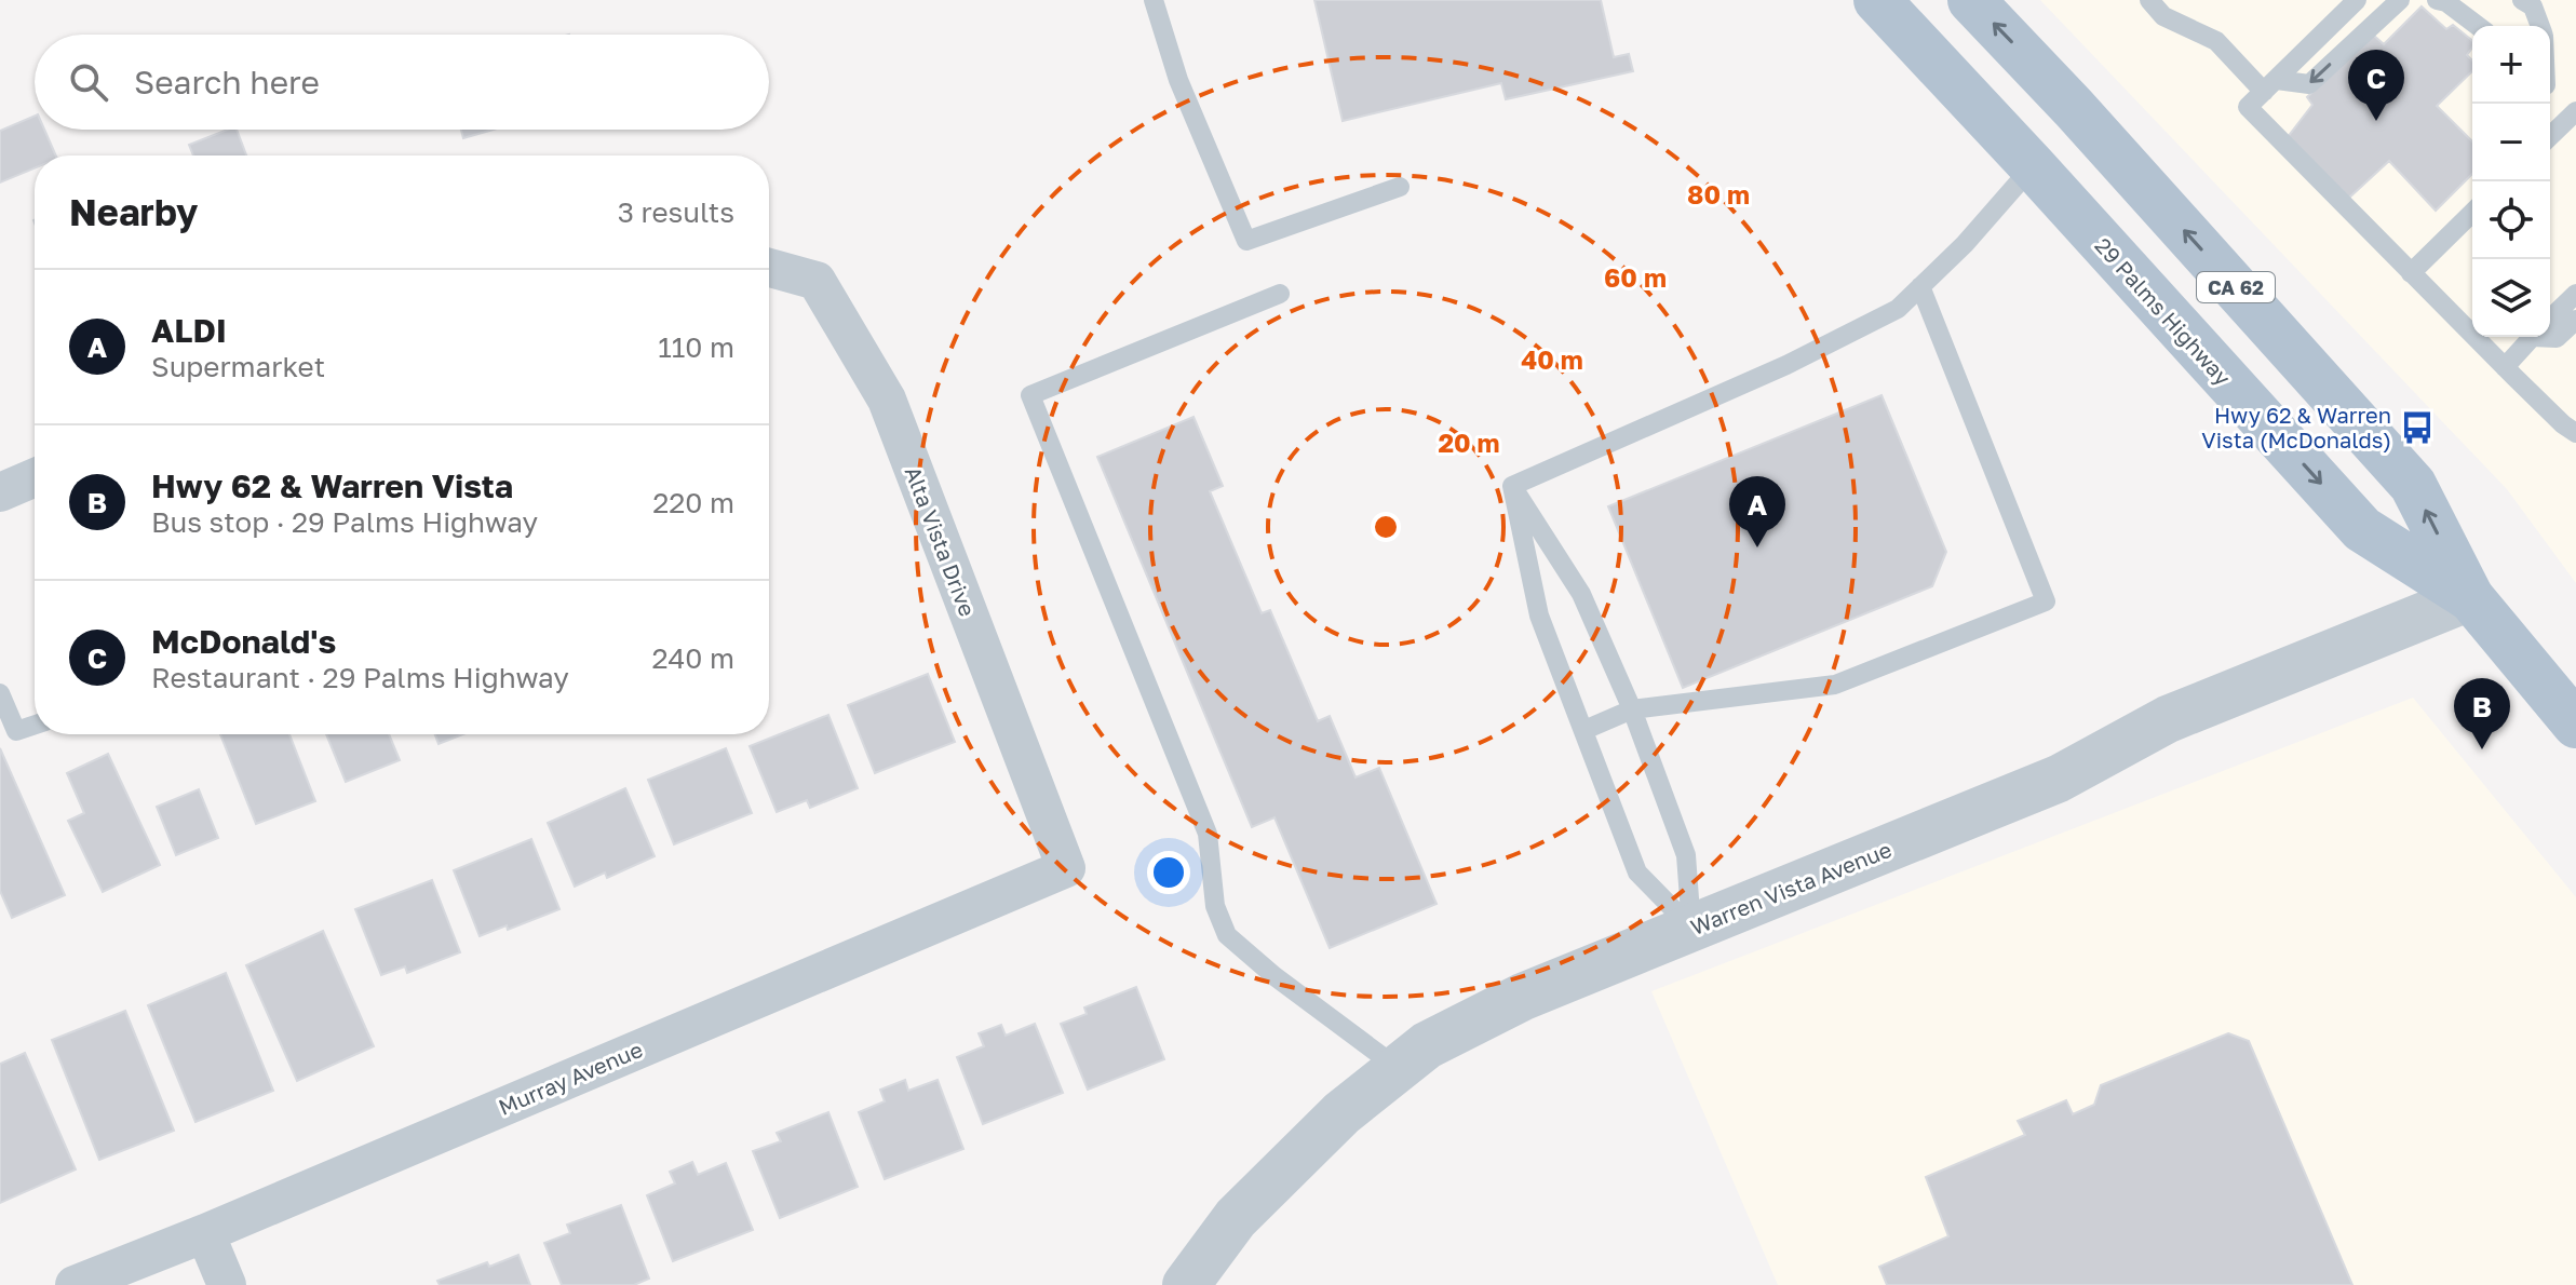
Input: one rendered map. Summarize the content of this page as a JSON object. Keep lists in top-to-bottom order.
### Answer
{
  "streets": {
    "main road": ["CA 62", "29 Palms Highway"],
    "street": ["Alta Vista Drive", "Warren Vista Avenue", "Murray Avenue"]
  },
  "crossings": [
    ["29 Palms Highway", "Warren Vista Avenue"],
    ["Alta Vista Drive", "Murray Avenue"]
  ],
  "places": {
    "bus stop": ["Hwy 62 & Warren Vista (McDonalds)"]
  },
  "page": {
    "map_buttons": ["+", "−"],
    "search": "Search here",
    "pins": ["C", "A", "B"],
    "heading": ["Nearby", "3 results"],
    "list": [
      {
        "mark": "A",
        "name": "ALDI",
        "note": "Supermarket",
        "value": "110 m"
      },
      {
        "mark": "B",
        "name": "Hwy 62 & Warren Vista",
        "note": "Bus stop · 29 Palms Highway",
        "value": "220 m"
      },
      {
        "mark": "C",
        "name": "McDonald's",
        "note": "Restaurant · 29 Palms Highway",
        "value": "240 m"
      }
    ]
  },
  "rings": [
    "80 m",
    "60 m",
    "40 m",
    "20 m"
  ]
}
